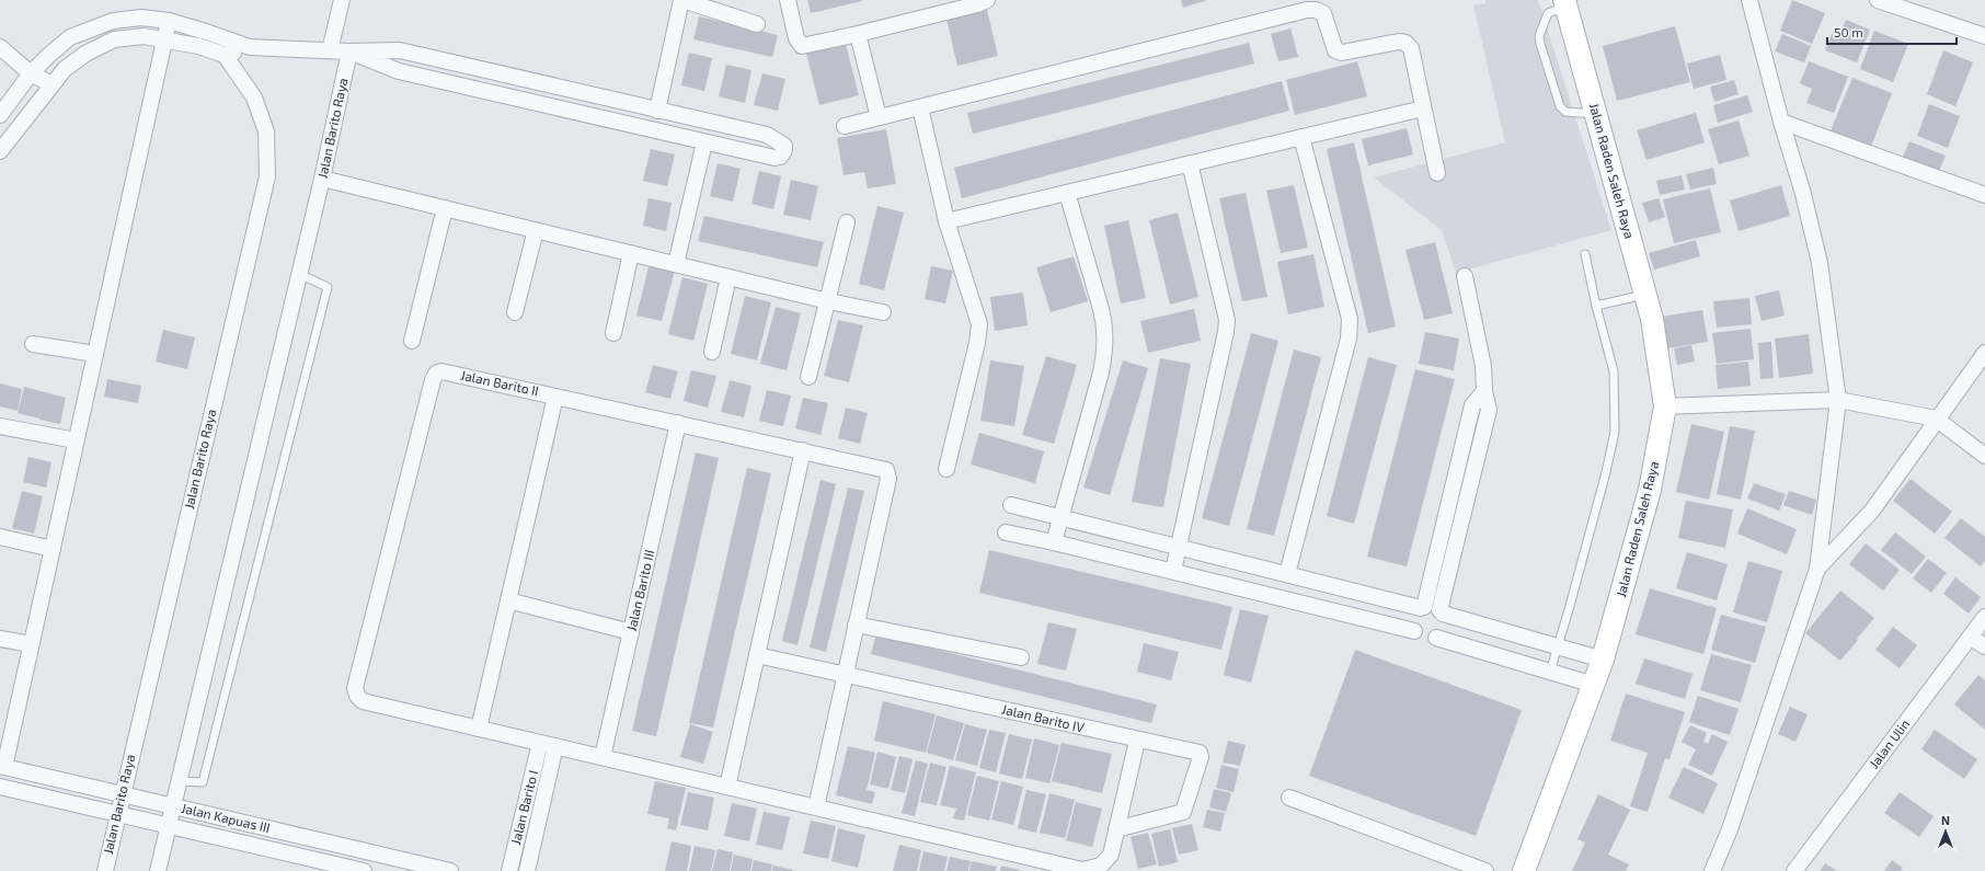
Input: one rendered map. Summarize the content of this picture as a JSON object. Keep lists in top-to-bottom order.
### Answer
{
  "streets": {
    "main road": ["Jalan Raden Saleh Raya"],
    "street": [
      "Jalan Barito Raya",
      "Jalan Barito II",
      "Jalan Barito III",
      "Jalan Barito IV",
      "Jalan Ulin",
      "Jalan Barito I",
      "Jalan Kapuas III"
    ]
  },
  "crossings": [
    ["Jalan Barito Raya", "Jalan Kapuas III"],
    ["Jalan Barito II", "Jalan Barito III"]
  ],
  "scale_bar": "50 m",
  "north": "top"
}
